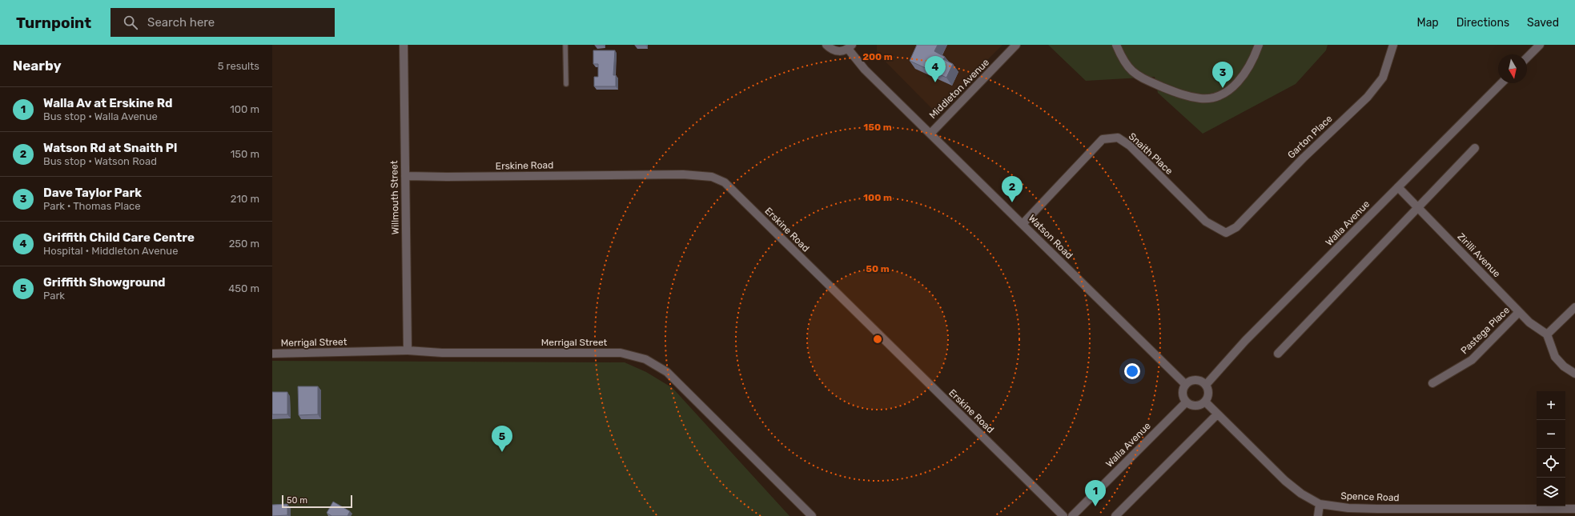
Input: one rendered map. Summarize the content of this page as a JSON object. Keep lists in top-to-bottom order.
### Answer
{
  "streets": {
    "street": [
      "Middleton Avenue",
      "Garton Place",
      "Snaith Place",
      "Erskine Road",
      "Willmouth Street",
      "Walla Avenue",
      "Watson Road",
      "Zirilli Avenue",
      "Pastega Place",
      "Merrigal Street",
      "Spence Road"
    ]
  },
  "crossings": [
    ["Middleton Avenue", "Watson Road"],
    ["Garton Place", "Snaith Place"],
    ["Snaith Place", "Watson Road"],
    ["Erskine Road", "Willmouth Street"],
    ["Willmouth Street", "Merrigal Street"],
    ["Walla Avenue", "Watson Road"],
    ["Walla Avenue", "Zirilli Avenue"],
    ["Walla Avenue", "Spence Road"],
    ["Watson Road", "Spence Road"],
    ["Zirilli Avenue", "Pastega Place"]
  ],
  "scale_bar": "50 m",
  "north": "bottom",
  "page": {
    "header": "Turnpoint",
    "search": "Search here",
    "nav": ["Map", "Directions", "Saved"],
    "heading": ["Nearby", "5 results"],
    "pins": [
      "4",
      "3",
      "2",
      "5",
      "1"
    ],
    "list": [
      {
        "mark": "1",
        "name": "Walla Av at Erskine Rd",
        "note": "Bus stop · Walla Avenue",
        "value": "100 m"
      },
      {
        "mark": "2",
        "name": "Watson Rd at Snaith Pl",
        "note": "Bus stop · Watson Road",
        "value": "150 m"
      },
      {
        "mark": "3",
        "name": "Dave Taylor Park",
        "note": "Park · Thomas Place",
        "value": "210 m"
      },
      {
        "mark": "4",
        "name": "Griffith Child Care Centre",
        "note": "Hospital · Middleton Avenue",
        "value": "250 m"
      },
      {
        "mark": "5",
        "name": "Griffith Showground",
        "note": "Park",
        "value": "450 m"
      }
    ],
    "map_buttons": ["+", "−"],
    "scale": "50 m"
  },
  "rings": [
    "200 m",
    "150 m",
    "100 m",
    "50 m"
  ]
}
